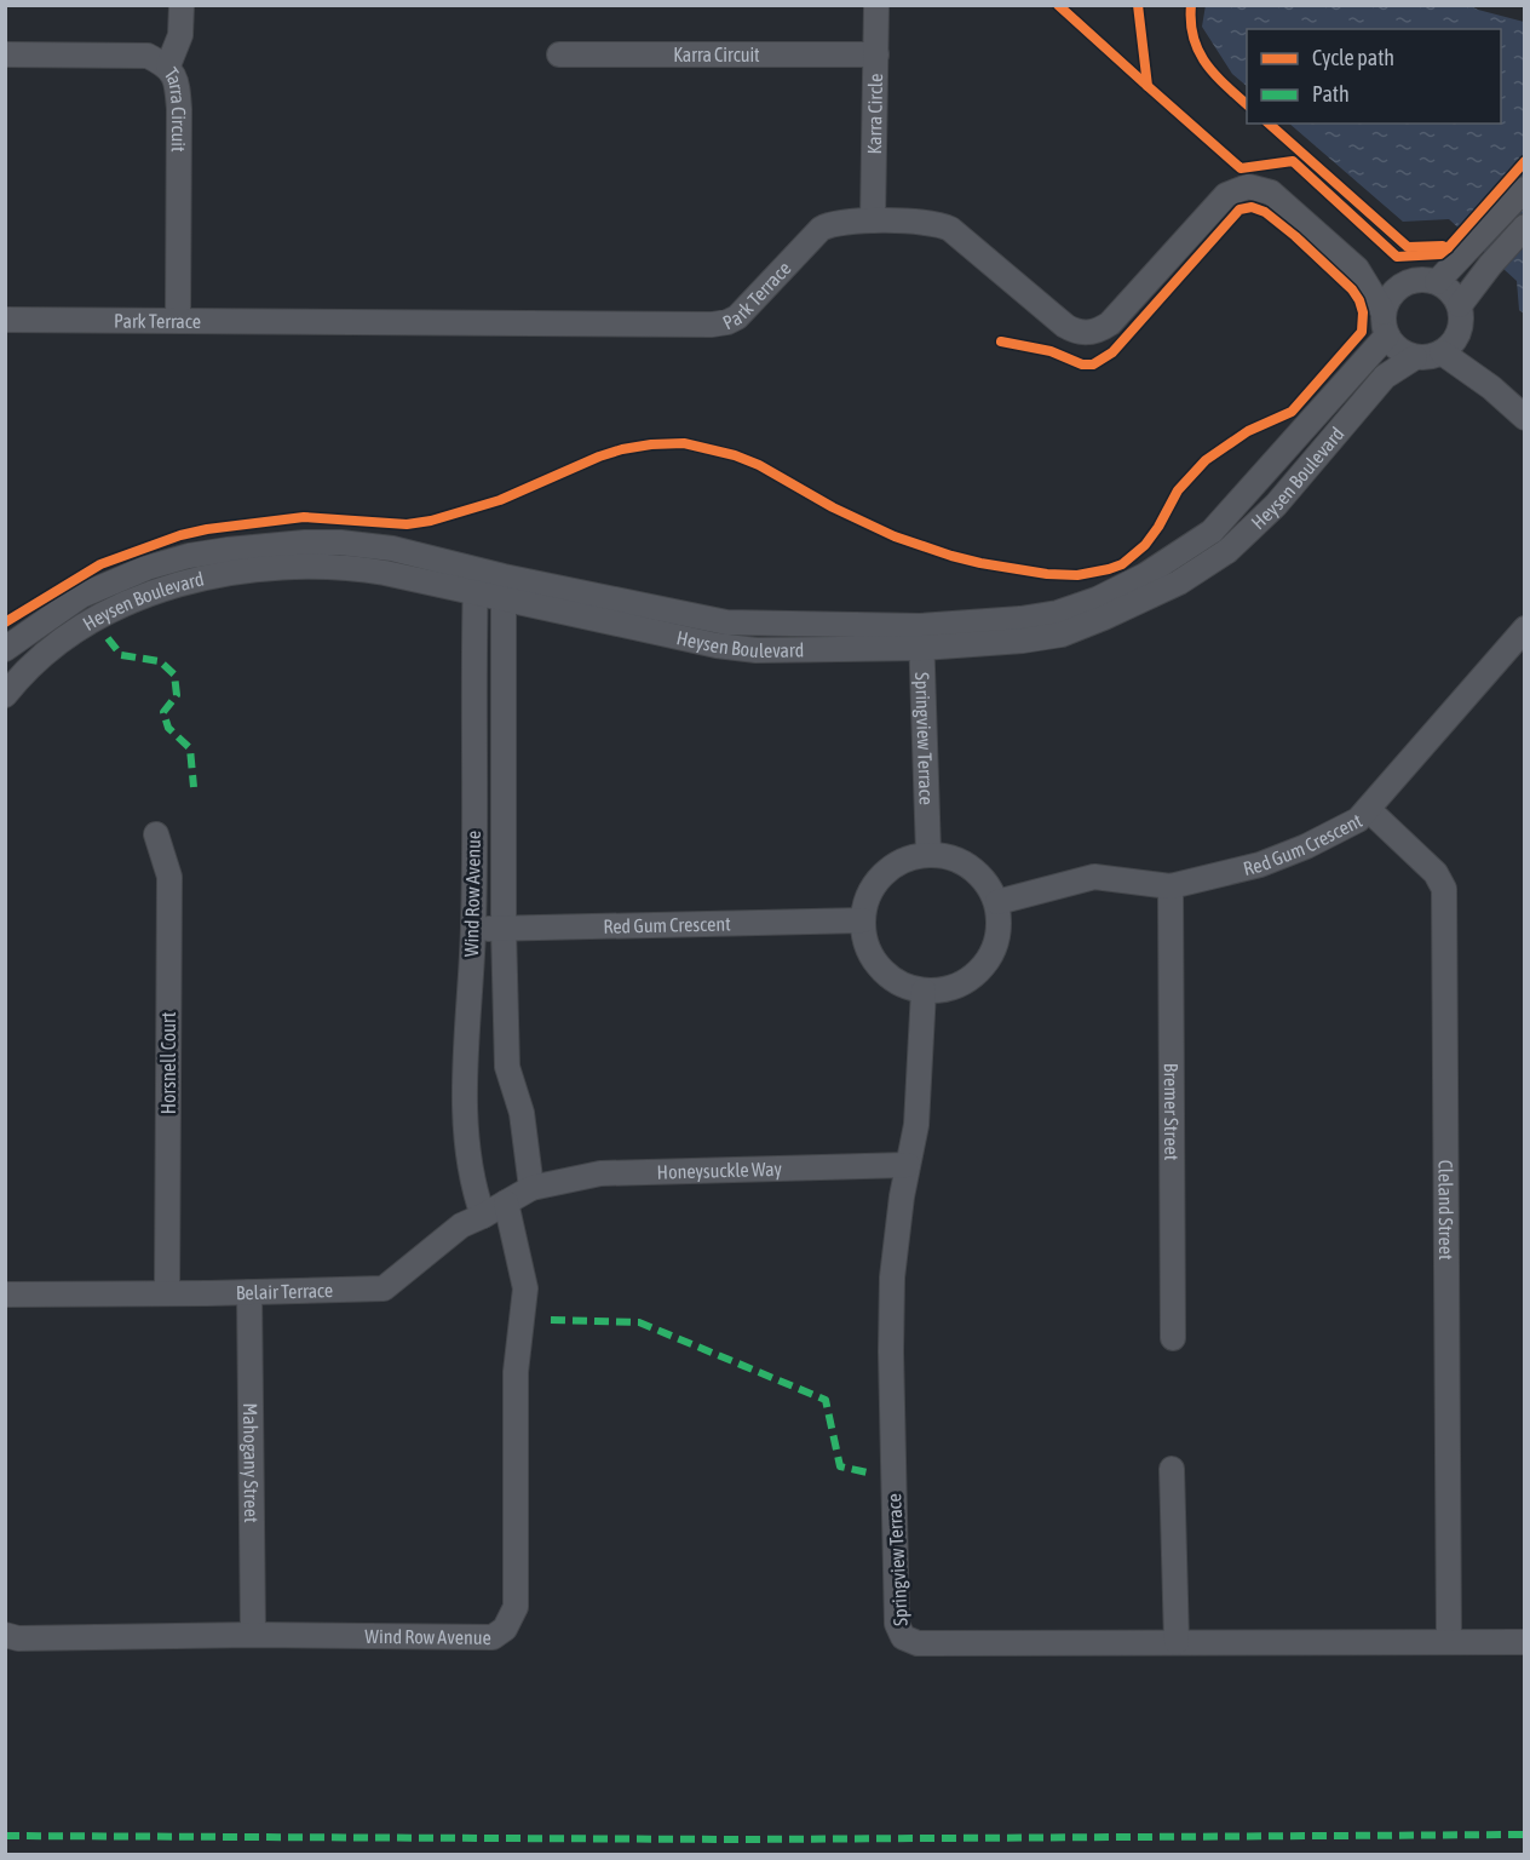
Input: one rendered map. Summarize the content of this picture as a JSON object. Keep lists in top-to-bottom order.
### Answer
{
  "streets": {
    "street": [
      "Karra Circuit",
      "Tarra Circuit",
      "Karra Circle",
      "Park Terrace",
      "Heysen Boulevard",
      "Springview Terrace",
      "Red Gum Crescent",
      "Wind Row Avenue",
      "Horsnell Court",
      "Bremer Street",
      "Honeysuckle Way",
      "Cleland Street",
      "Belair Terrace",
      "Mahogany Street"
    ]
  },
  "crossings": [
    ["Karra Circuit", "Karra Circle"],
    ["Tarra Circuit", "Park Terrace"],
    ["Karra Circle", "Park Terrace"],
    ["Heysen Boulevard", "Springview Terrace"],
    ["Heysen Boulevard", "Wind Row Avenue"],
    ["Springview Terrace", "Red Gum Crescent"],
    ["Springview Terrace", "Honeysuckle Way"],
    ["Springview Terrace", "Cleland Street"],
    ["Red Gum Crescent", "Wind Row Avenue"],
    ["Red Gum Crescent", "Bremer Street"],
    ["Red Gum Crescent", "Cleland Street"],
    ["Wind Row Avenue", "Honeysuckle Way"],
    ["Wind Row Avenue", "Belair Terrace"],
    ["Wind Row Avenue", "Mahogany Street"],
    ["Horsnell Court", "Belair Terrace"],
    ["Honeysuckle Way", "Belair Terrace"],
    ["Belair Terrace", "Mahogany Street"]
  ],
  "legend": ["Cycle path", "Path"]
}
